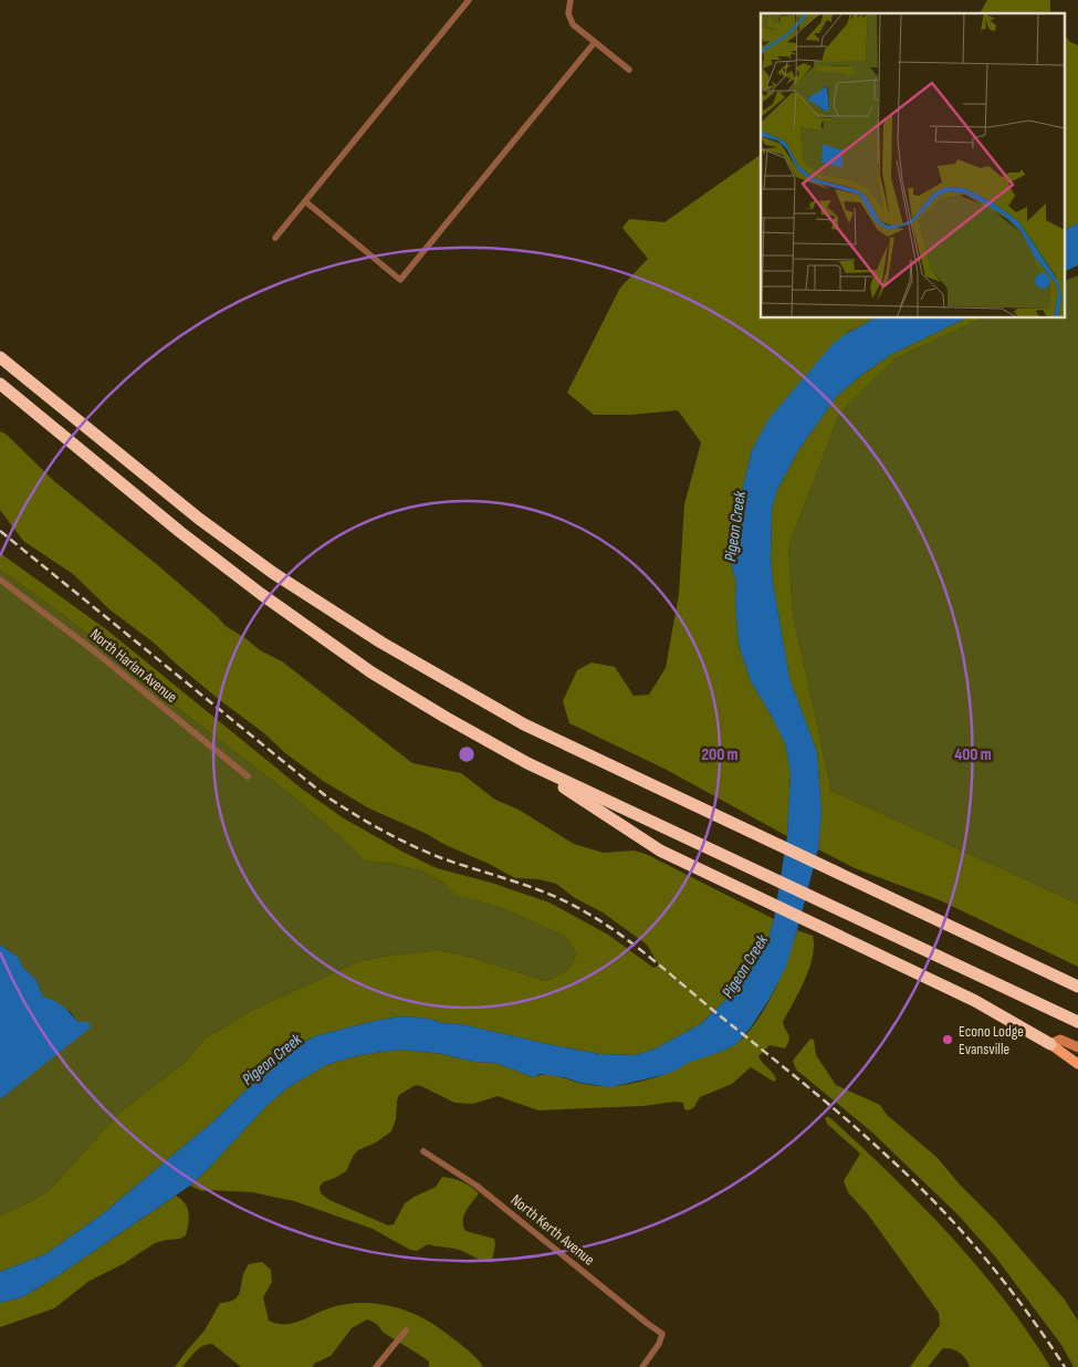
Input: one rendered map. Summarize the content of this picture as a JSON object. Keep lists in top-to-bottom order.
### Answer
{
  "streets": {
    "street": ["North Harlan Avenue", "North Kerth Avenue"]
  },
  "water": ["Pigeon Creek"],
  "places": ["Econo Lodge Evansville"],
  "rings": ["200 m", "400 m"]
}
